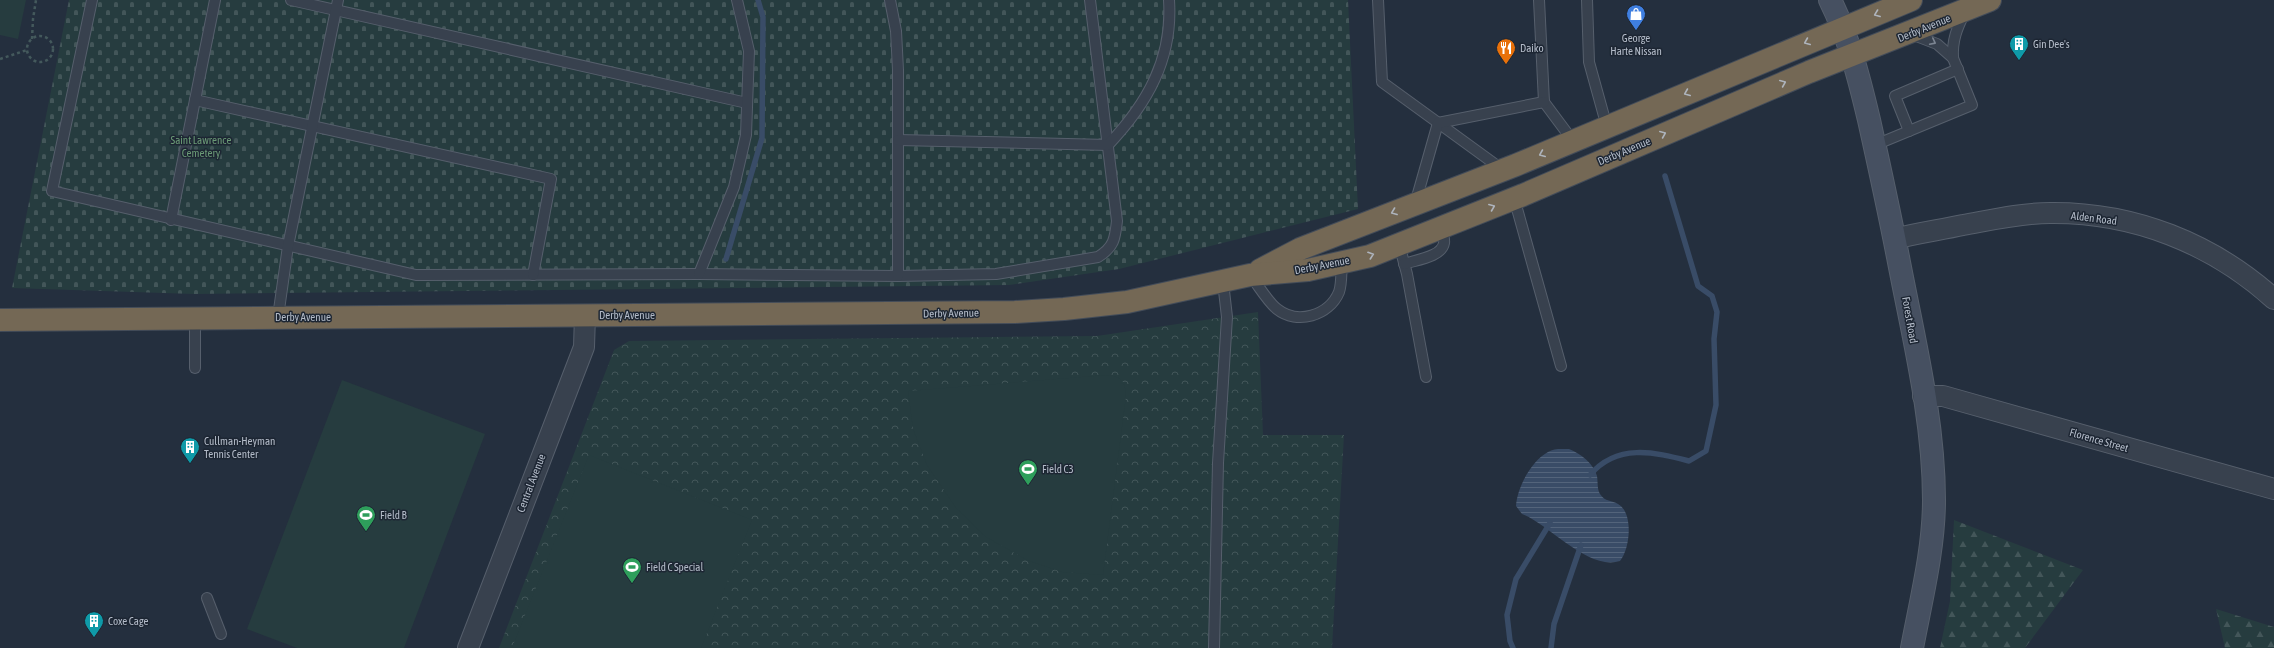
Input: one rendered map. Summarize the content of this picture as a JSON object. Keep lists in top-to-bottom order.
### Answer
{
  "streets": {
    "highway": ["Derby Avenue"],
    "main road": ["Forest Road"],
    "street": ["Alden Road", "Florence Street", "Central Avenue"]
  },
  "crossings": [
    ["Derby Avenue", "Forest Road"],
    ["Derby Avenue", "Central Avenue"],
    ["Alden Road", "Forest Road"],
    ["Forest Road", "Florence Street"]
  ],
  "parks": ["Saint Lawrence Cemetery"],
  "places": {
    "shop": ["George Harte Nissan"],
    "building": ["Gin Dee's", "Cullman-Heyman Tennis Center", "Coxe Cage"],
    "restaurant": ["Daiko"],
    "sports": ["Field C3", "Field B", "Field C Special"]
  }
}
